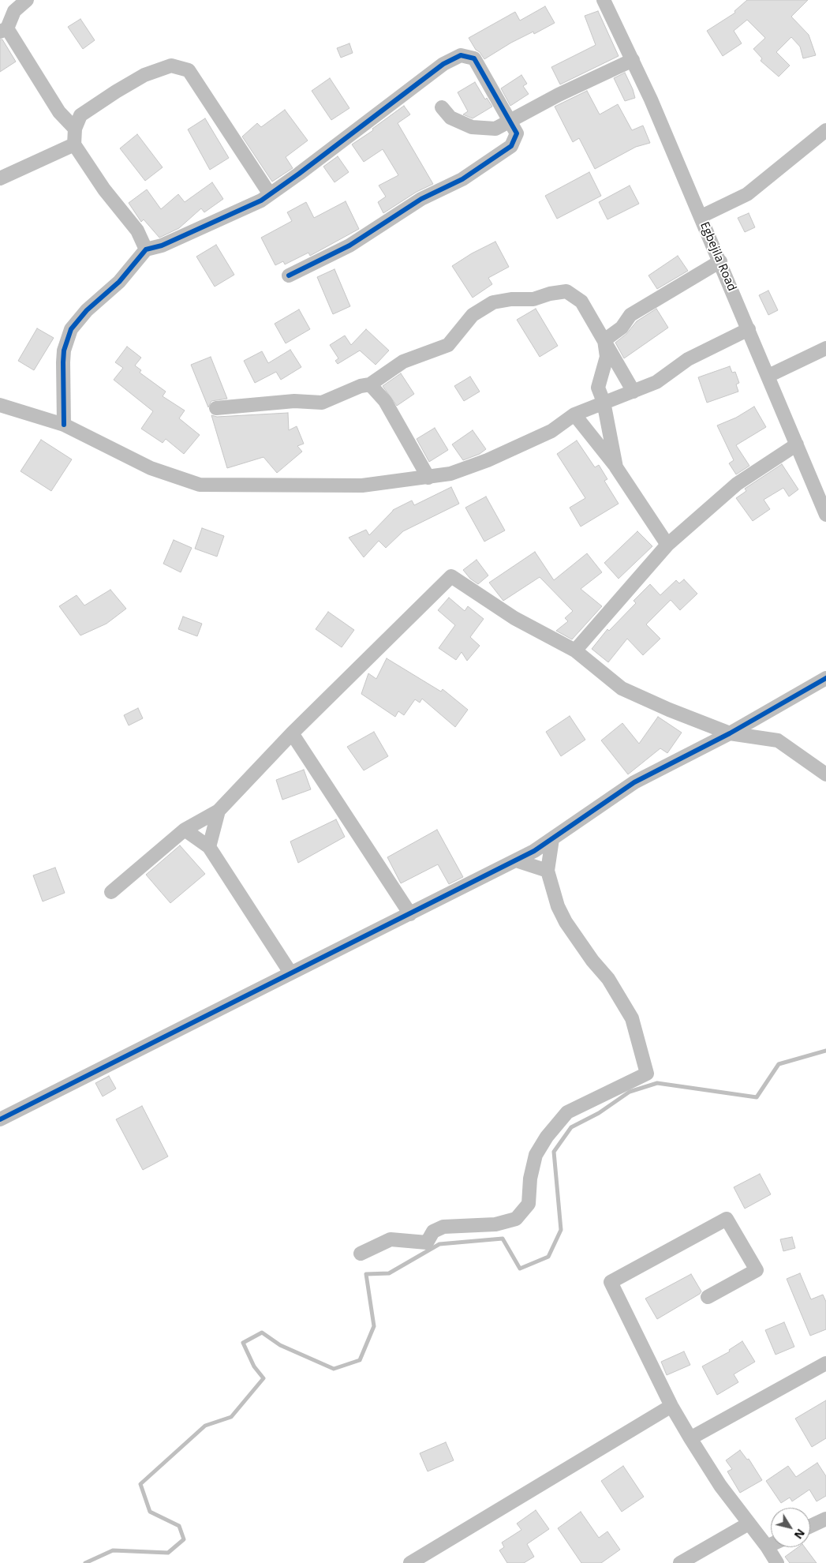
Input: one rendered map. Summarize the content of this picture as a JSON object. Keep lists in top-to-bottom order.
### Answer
{
  "streets": {
    "street": ["Egbejila Road"]
  },
  "north": "bottom right"
}
